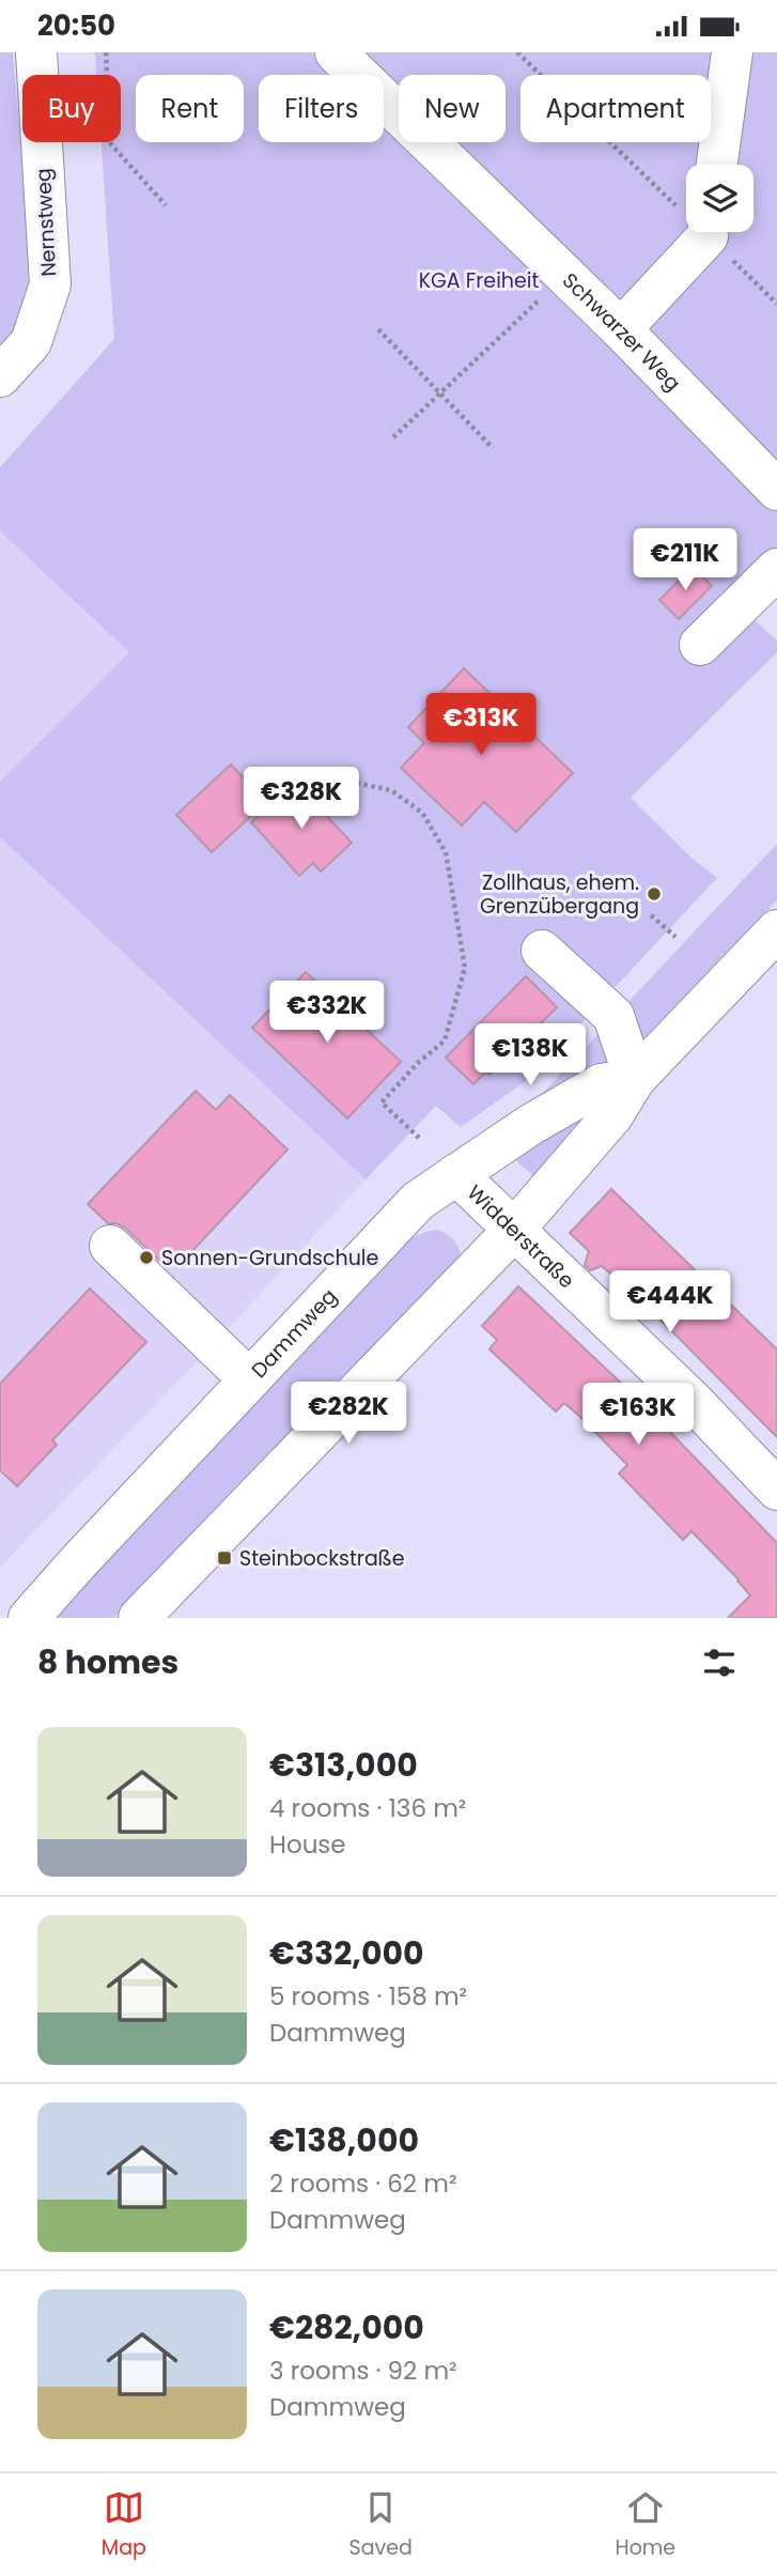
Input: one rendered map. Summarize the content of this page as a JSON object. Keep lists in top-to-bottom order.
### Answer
{
  "streets": {
    "street": [
      "Nernstweg",
      "Schwarzer Weg",
      "Widderstraße",
      "Dammweg"
    ]
  },
  "crossings": [
    ["Widderstraße", "Dammweg"]
  ],
  "parks": ["KGA Freiheit"],
  "places": {
    "other": ["Zollhaus, ehem. Grenzübergang", "Sonnen-Grundschule"],
    "transit": ["Steinbockstraße"]
  },
  "page": {
    "status": "20:50",
    "chip": [
      "Buy",
      "Rent",
      "Filters",
      "New",
      "Apartment"
    ],
    "price": [
      "€211K",
      "€313K",
      "€328K",
      "€332K",
      "€138K",
      "€444K",
      "€282K",
      "€163K"
    ],
    "heading": "8 homes",
    "list": [
      {
        "name": "€313,000",
        "note": "4 rooms · 136 m² · House"
      },
      {
        "name": "€332,000",
        "note": "5 rooms · 158 m² · Dammweg"
      },
      {
        "name": "€138,000",
        "note": "2 rooms · 62 m² · Dammweg"
      },
      {
        "name": "€282,000",
        "note": "3 rooms · 92 m² · Dammweg"
      }
    ],
    "tabs": ["Map", "Saved", "Home"]
  }
}
